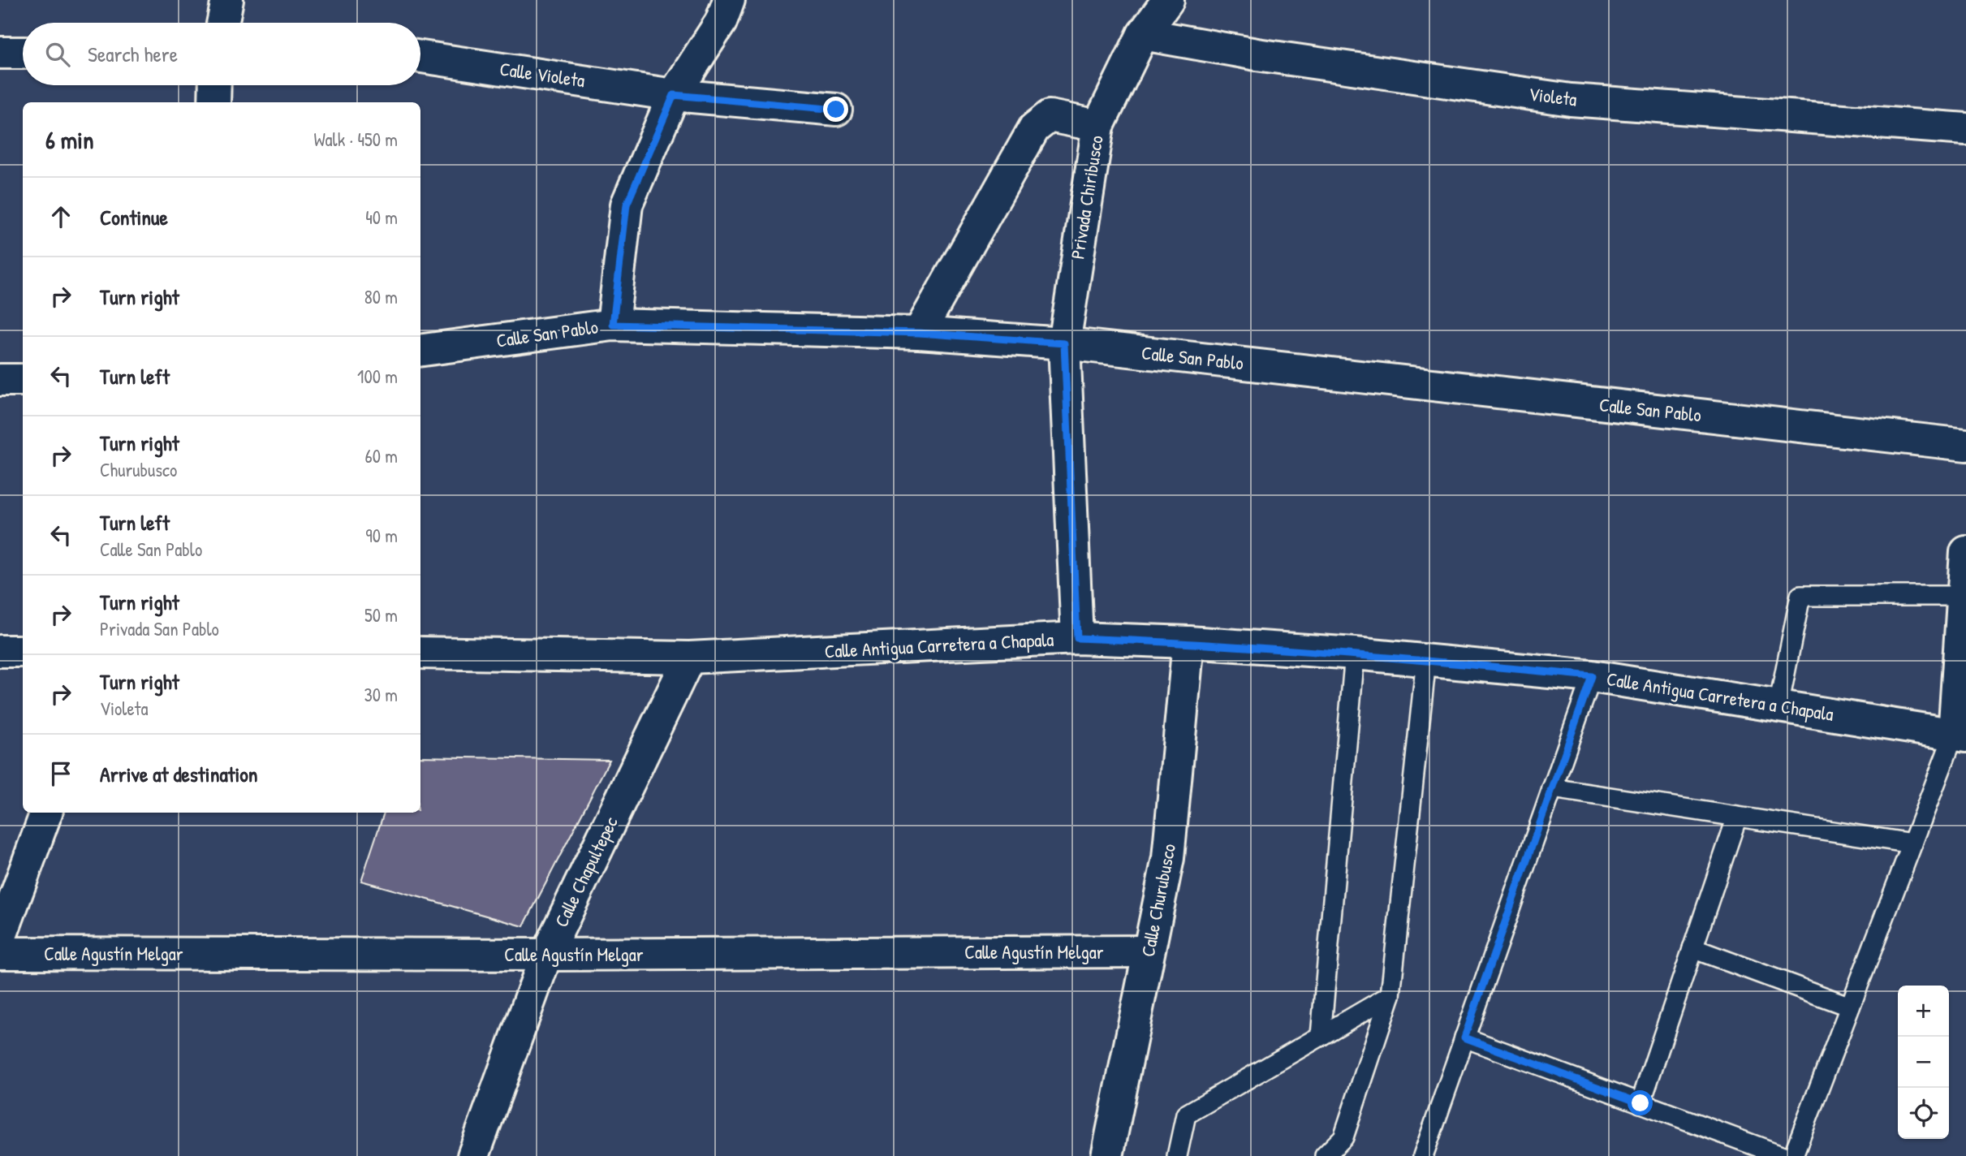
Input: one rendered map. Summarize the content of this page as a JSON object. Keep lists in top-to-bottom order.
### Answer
{
  "streets": {
    "street": [
      "Calle Violeta",
      "Violeta",
      "Privada Chiribusco",
      "Calle San Pablo",
      "Calle Antigua Carretera a Chapala",
      "Calle Chapultepec",
      "Calle Churubusco",
      "Calle Agustín Melgar"
    ]
  },
  "crossings": [
    ["Violeta", "Privada Chiribusco"],
    ["Privada Chiribusco", "Calle San Pablo"],
    ["Privada Chiribusco", "Calle Antigua Carretera a Chapala"],
    ["Calle Antigua Carretera a Chapala", "Calle Chapultepec"],
    ["Calle Antigua Carretera a Chapala", "Calle Churubusco"],
    ["Calle Chapultepec", "Calle Agustín Melgar"],
    ["Calle Churubusco", "Calle Agustín Melgar"]
  ],
  "page": {
    "search": "Search here",
    "heading": ["6 min", "Walk · 450 m"],
    "list": [
      ["Continue", "40 m"],
      ["Turn right", "80 m"],
      ["Turn left", "100 m"],
      ["Turn right", "Churubusco", "60 m"],
      ["Turn left", "Calle San Pablo", "90 m"],
      ["Turn right", "Privada San Pablo", "50 m"],
      ["Turn right", "Violeta", "30 m"],
      "Arrive at destination"
    ],
    "map_buttons": ["+", "−"]
  }
}
